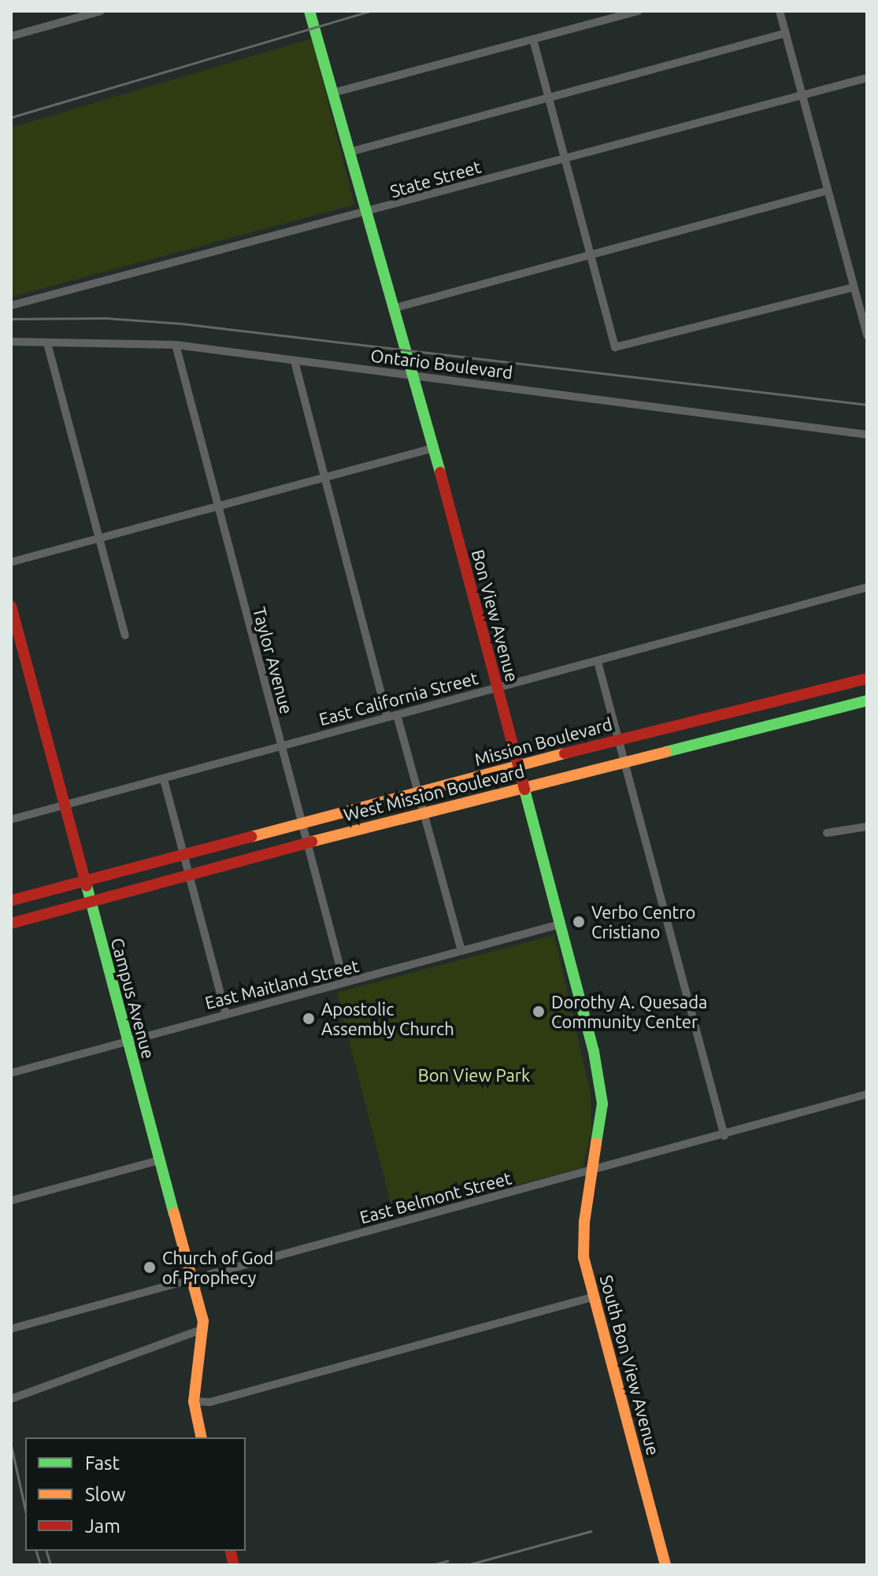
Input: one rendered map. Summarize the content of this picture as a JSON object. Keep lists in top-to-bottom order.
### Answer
{
  "streets": {
    "street": [
      "State Street",
      "Ontario Boulevard",
      "Bon View Avenue",
      "Taylor Avenue",
      "East California Street",
      "Mission Boulevard",
      "West Mission Boulevard",
      "East Maitland Street",
      "Campus Avenue",
      "East Belmont Street",
      "South Bon View Avenue"
    ]
  },
  "crossings": [
    ["State Street", "Bon View Avenue"],
    ["Ontario Boulevard", "Bon View Avenue"],
    ["Ontario Boulevard", "Taylor Avenue"],
    ["Bon View Avenue", "East California Street"],
    ["Bon View Avenue", "Mission Boulevard"],
    ["Bon View Avenue", "West Mission Boulevard"],
    ["Bon View Avenue", "East Maitland Street"],
    ["Bon View Avenue", "East Belmont Street"],
    ["Bon View Avenue", "South Bon View Avenue"],
    ["Taylor Avenue", "East California Street"],
    ["Taylor Avenue", "Mission Boulevard"],
    ["Taylor Avenue", "West Mission Boulevard"],
    ["Taylor Avenue", "East Maitland Street"],
    ["East California Street", "Campus Avenue"],
    ["Mission Boulevard", "Campus Avenue"],
    ["West Mission Boulevard", "Campus Avenue"],
    ["East Maitland Street", "Campus Avenue"],
    ["Campus Avenue", "East Belmont Street"],
    ["East Belmont Street", "South Bon View Avenue"]
  ],
  "parks": ["Bon View Park"],
  "places": [
    "Verbo Centro Cristiano",
    "Dorothy A. Quesada Community Center",
    "Apostolic Assembly Church",
    "Church of God of Prophecy"
  ],
  "legend": ["Fast", "Slow", "Jam"]
}
